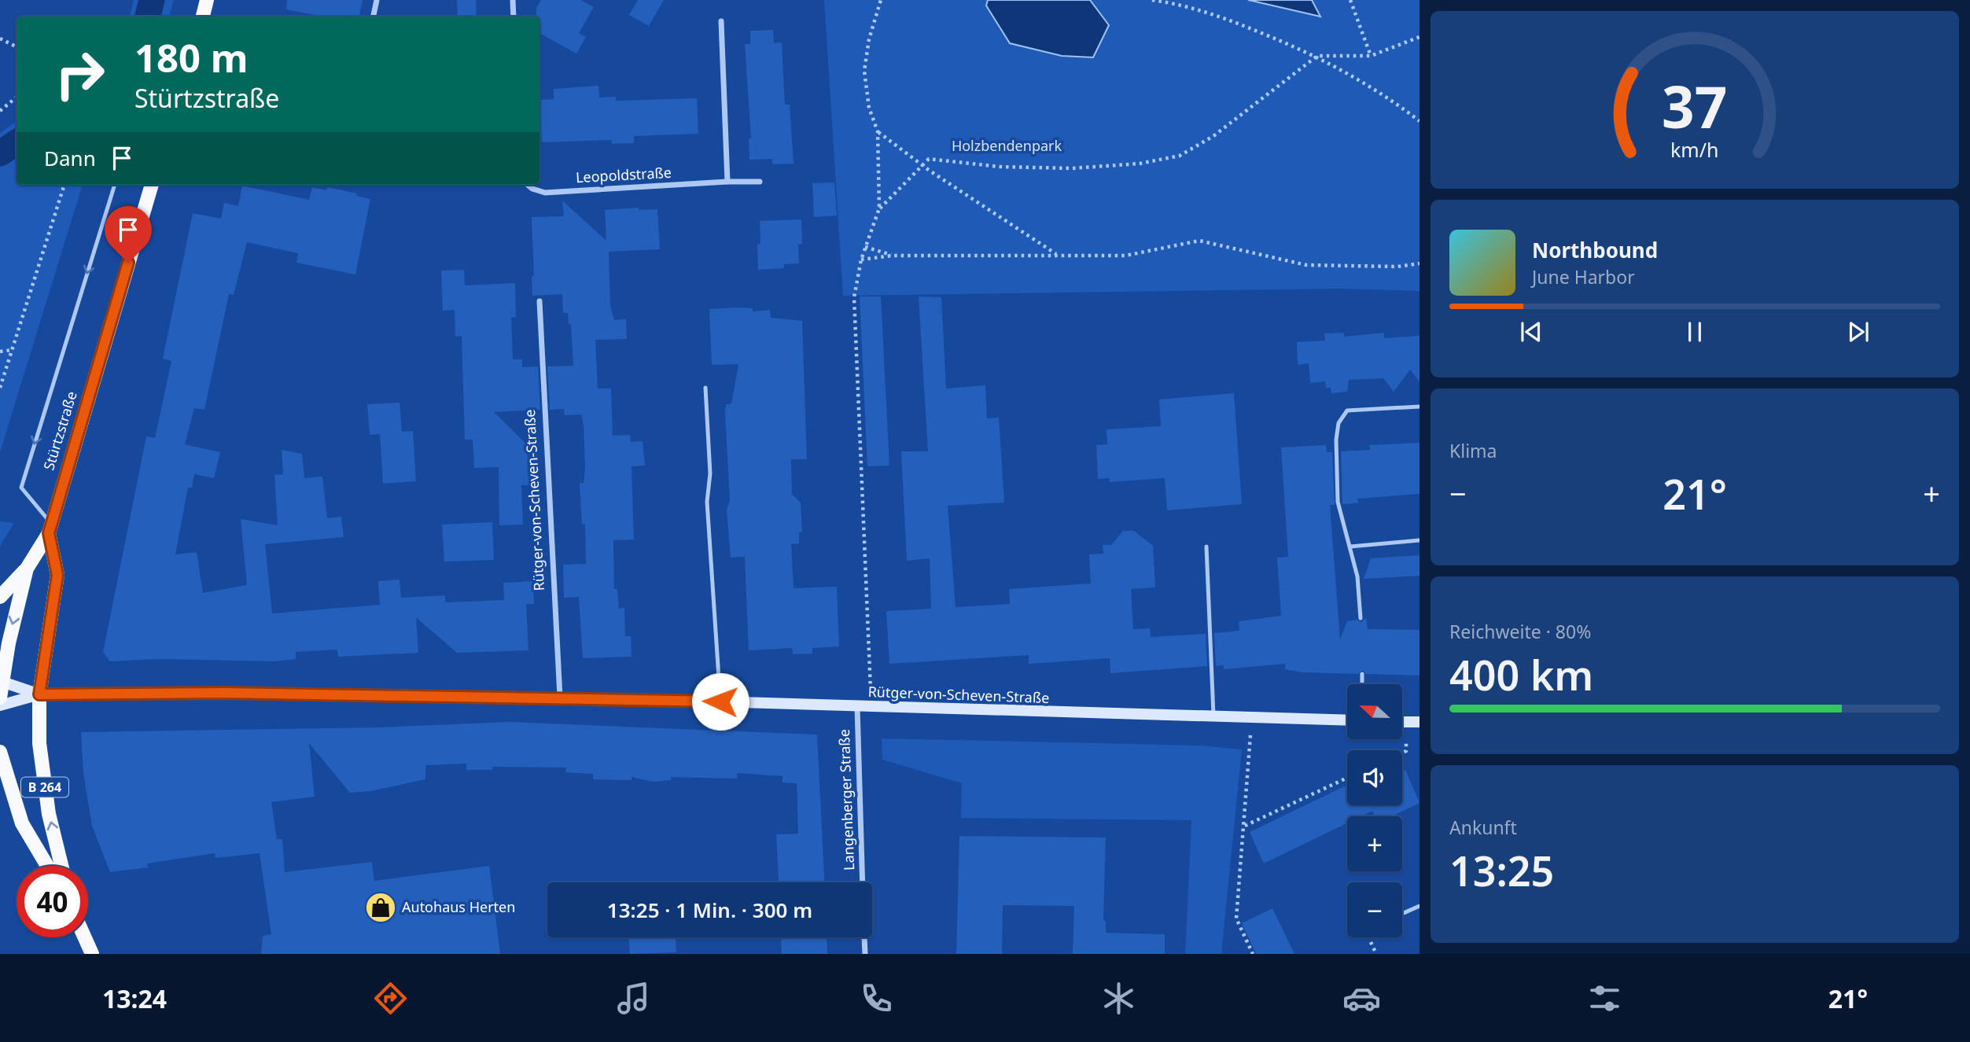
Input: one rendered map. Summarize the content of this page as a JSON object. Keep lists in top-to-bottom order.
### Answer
{
  "streets": {
    "main road": ["Stürtzstraße", "B 264"],
    "street": ["Leopoldstraße", "Rütger-von-Scheven-Straße", "Langenberger Straße"]
  },
  "crossings": [
    ["Stürtzstraße", "Rütger-von-Scheven-Straße"],
    ["Stürtzstraße", "B 264"],
    ["Rütger-von-Scheven-Straße", "B 264"],
    ["Rütger-von-Scheven-Straße", "Langenberger Straße"]
  ],
  "parks": ["Holzbendenpark"],
  "places": {
    "shop": ["Autohaus Herten"]
  },
  "north": "left",
  "page": {
    "turn": ["180 m", "Stürtzstraße"],
    "then": "Dann",
    "song": ["Northbound", "June Harbor"],
    "tile": [
      "Klima",
      ["Reichweite · 80%", "400 km"],
      ["Ankunft", "13:25"]
    ],
    "heat": ["−", "21°", "+"],
    "map_buttons": ["+", "−"],
    "limit": "40",
    "trip": "13:25 · 1 Min. · 300 m",
    "tabs": ["13:24", "21°"],
    "gauge": ["37", "km/h"]
  }
}
